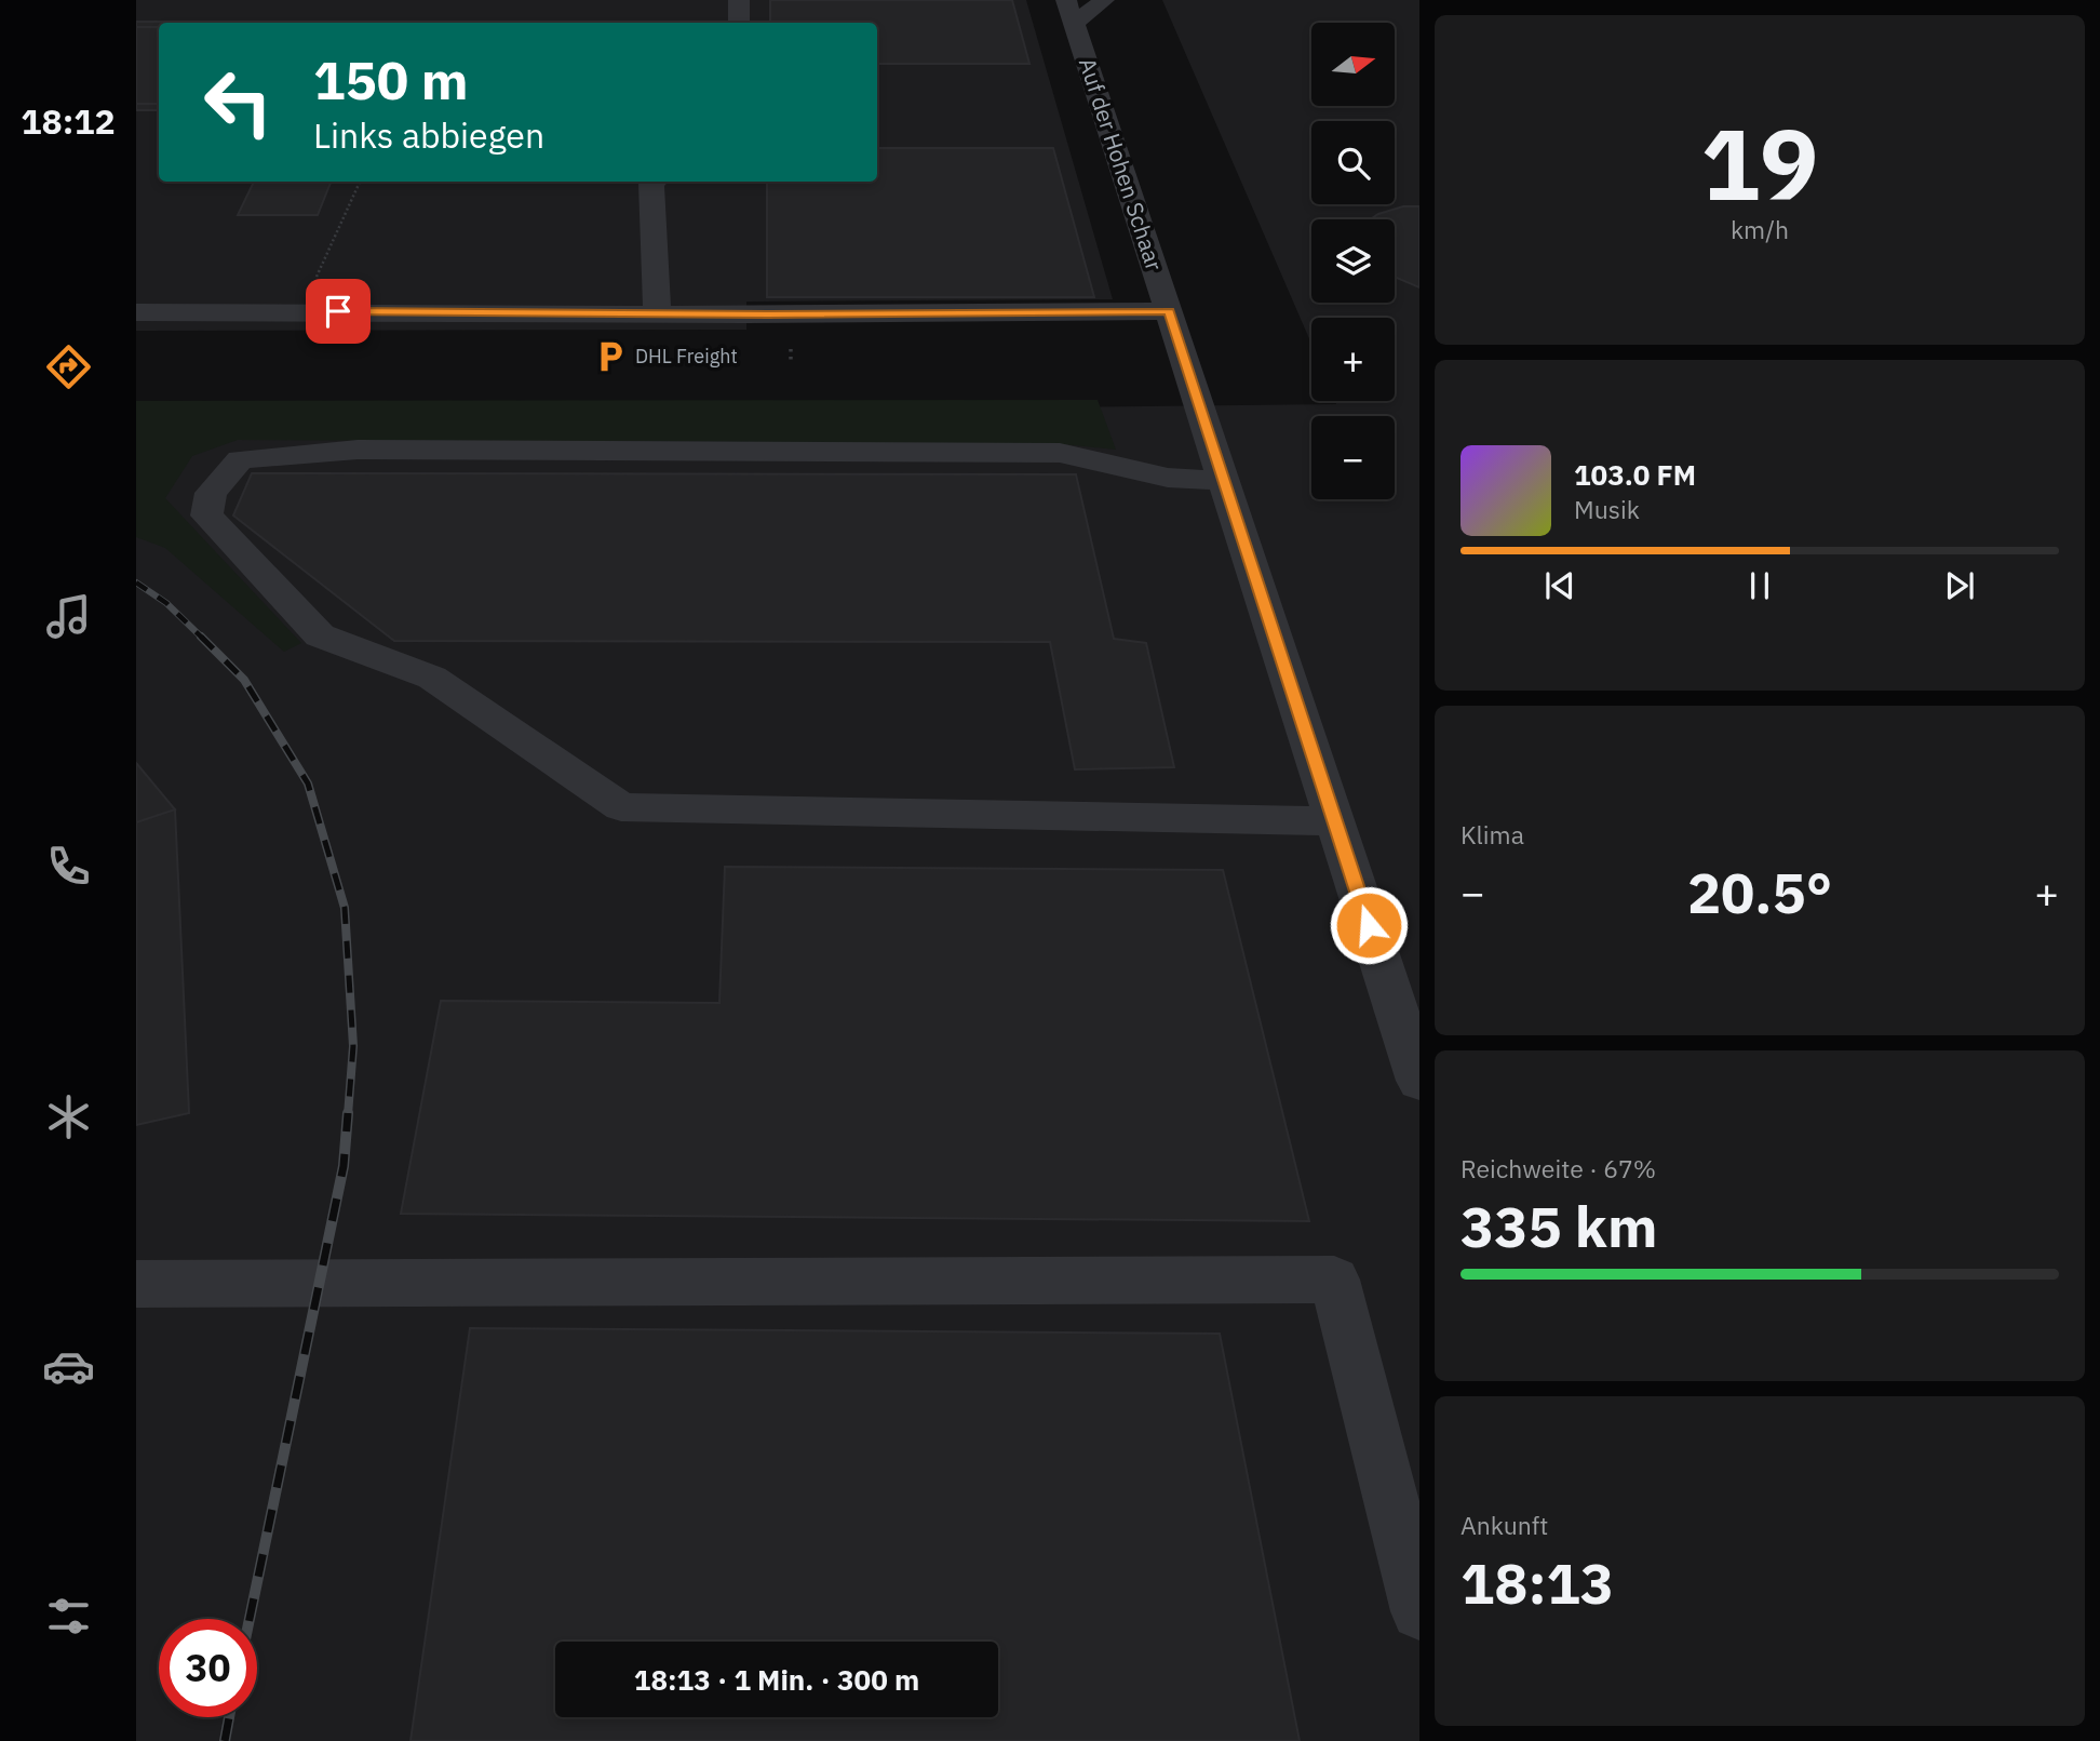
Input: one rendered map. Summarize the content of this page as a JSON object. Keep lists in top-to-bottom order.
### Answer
{
  "streets": {
    "street": ["Auf der Hohen Schaar"]
  },
  "places": {
    "parking": ["DHL Freight"]
  },
  "north": "right",
  "page": {
    "tabs": "18:12",
    "tile": [
      ["19", "km/h"],
      "Klima",
      ["Reichweite · 67%", "335 km"],
      ["Ankunft", "18:13"]
    ],
    "map_buttons": ["+", "−"],
    "turn": ["150 m", "Links abbiegen"],
    "song": ["103.0 FM", "Musik"],
    "heat": ["−", "20.5°", "+"],
    "limit": "30",
    "trip": "18:13 · 1 Min. · 300 m"
  }
}
